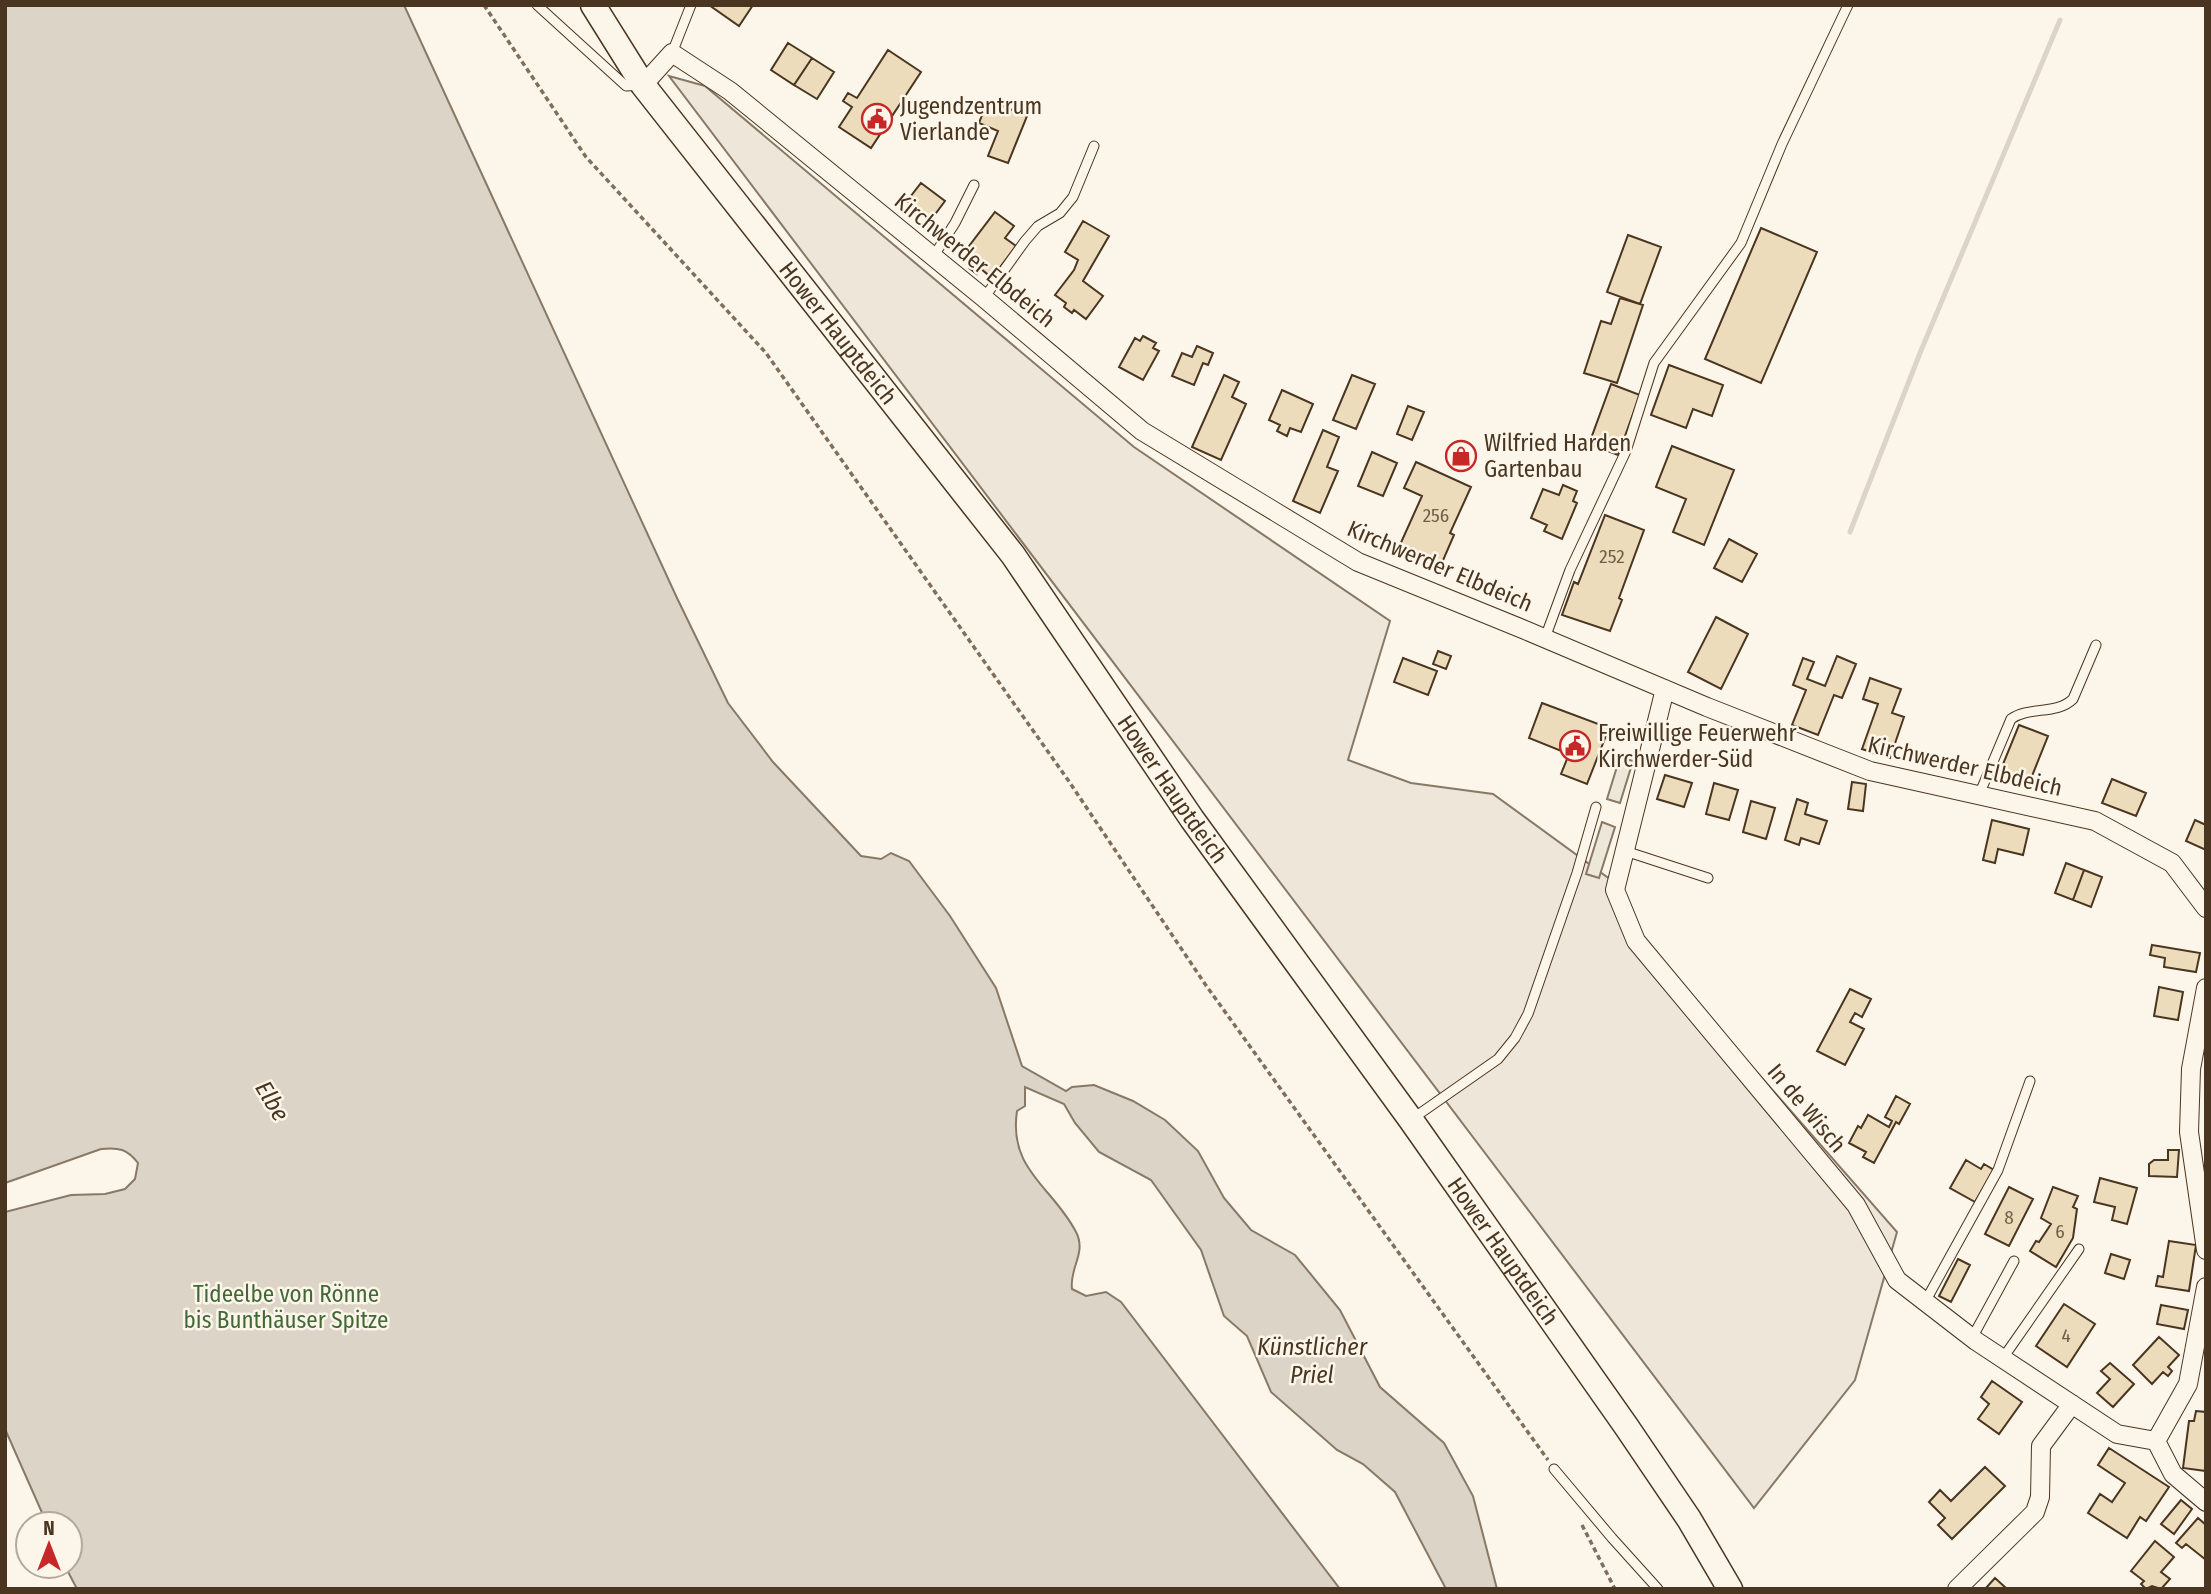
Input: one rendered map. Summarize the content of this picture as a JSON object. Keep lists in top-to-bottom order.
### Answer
{
  "streets": {
    "street": ["Kirchwerder Elbdeich", "Hower Hauptdeich", "In de Wisch"]
  },
  "crossings": [
    ["Kirchwerder Elbdeich", "In de Wisch"]
  ],
  "water": ["Elbe", "Künstlicher Priel"],
  "parks": ["Tideelbe von Rönne bis Bunthäuser Spitze"],
  "places": {
    "public building": ["Jugendzentrum Vierlande", "Freiwillige Feuerwehr Kirchwerder-Süd"],
    "shop": ["Wilfried Harden Gartenbau"]
  },
  "house_numbers": [
    "256",
    "252",
    "8",
    "6",
    "4"
  ],
  "north": "top"
}
